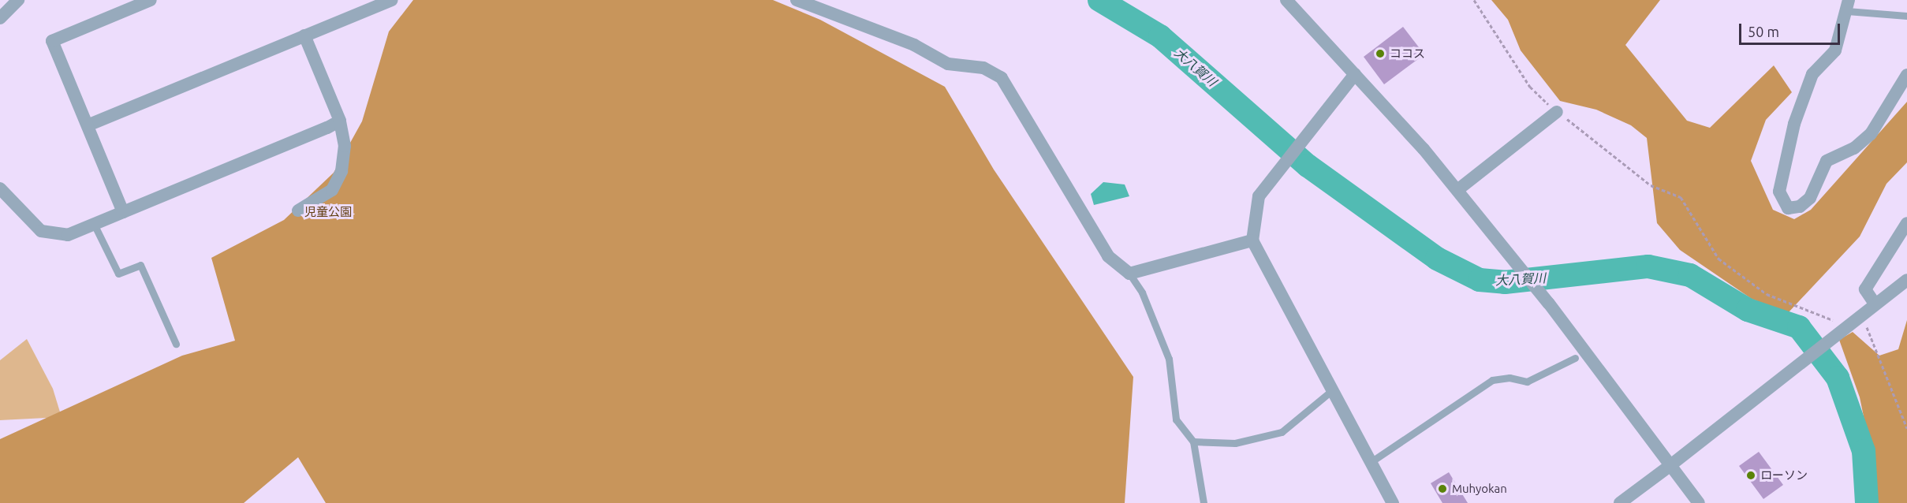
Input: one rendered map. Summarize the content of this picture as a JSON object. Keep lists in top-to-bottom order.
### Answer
{
  "water": ["大八賀川"],
  "parks": ["児童公園"],
  "places": ["ココス", "ローソン", "Muhyokan"],
  "scale_bar": "50 m"
}
